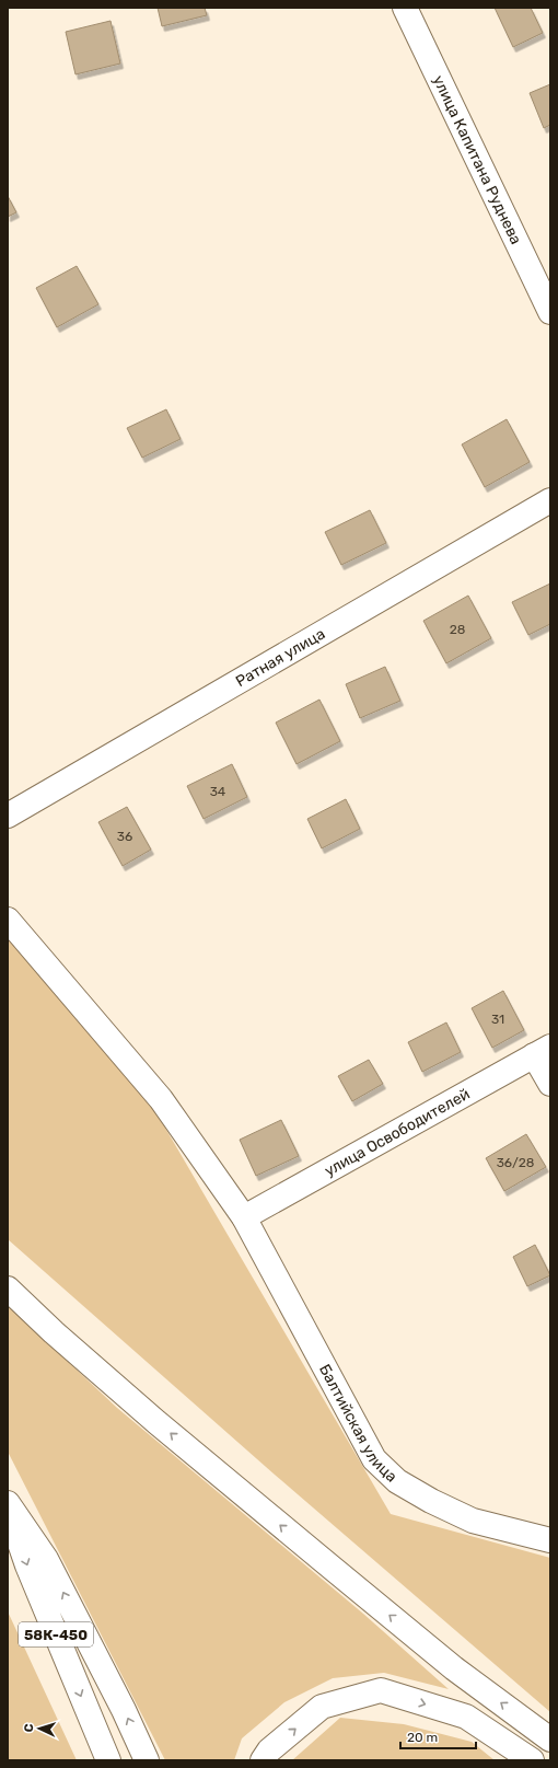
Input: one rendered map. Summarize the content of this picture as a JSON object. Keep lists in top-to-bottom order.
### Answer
{
  "streets": {
    "main road": [
      "улица Капитана Руднева",
      "Ратная улица",
      "улица Освободителей",
      "Балтийская улица",
      "58К-450"
    ]
  },
  "crossings": [
    ["улица Освободителей", "Балтийская улица"]
  ],
  "house_numbers": [
    "28",
    "34",
    "36",
    "31",
    "36/28"
  ],
  "scale_bar": "20 m",
  "north": "left"
}
